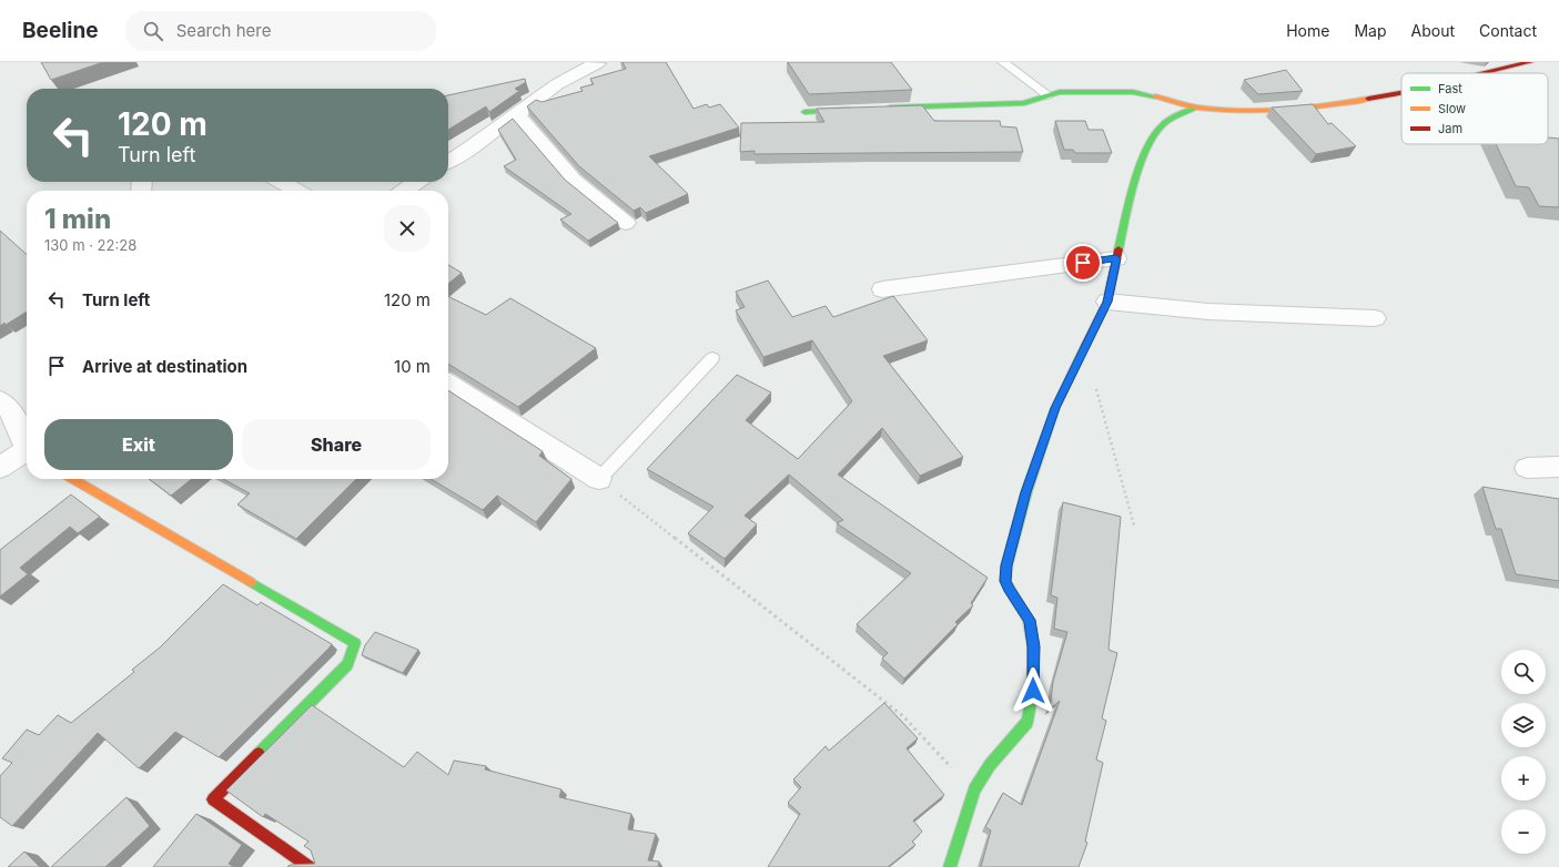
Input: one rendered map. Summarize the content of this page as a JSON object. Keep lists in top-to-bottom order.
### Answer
{
  "legend": ["Fast", "Slow", "Jam"],
  "page": {
    "header": "Beeline",
    "search": "Search here",
    "nav": [
      "Home",
      "Map",
      "About",
      "Contact"
    ],
    "turn": ["120 m", "Turn left"],
    "heading": ["1 min", "130 m · 22:28"],
    "list": [
      {
        "name": "Turn left",
        "value": "120 m"
      },
      {
        "name": "Arrive at destination",
        "value": "10 m"
      }
    ],
    "buttons": ["Exit", "Share"],
    "map_buttons": ["+", "−"]
  }
}
